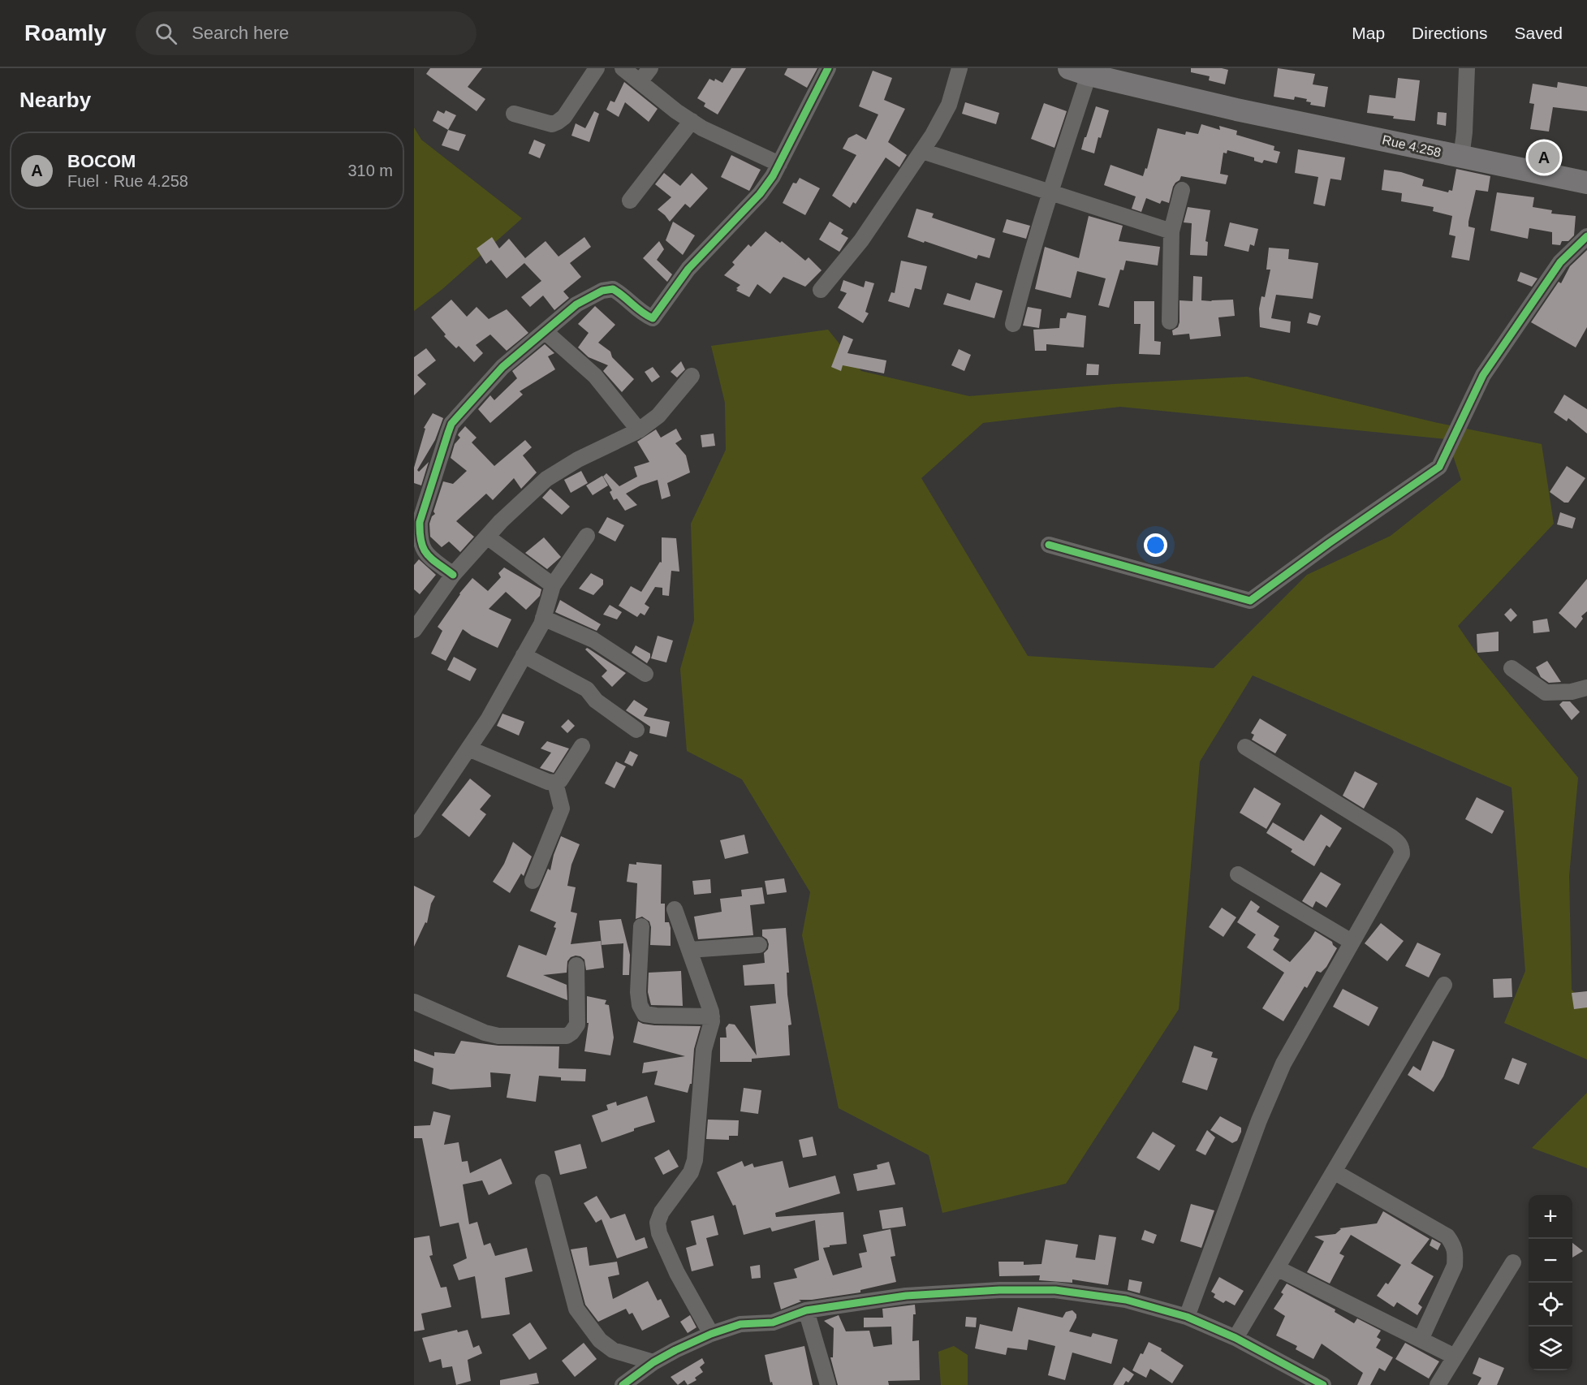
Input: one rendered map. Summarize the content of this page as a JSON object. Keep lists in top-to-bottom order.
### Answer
{
  "streets": {
    "highway": ["Rue 4.258"]
  },
  "page": {
    "header": "Roamly",
    "search": "Search here",
    "nav": ["Map", "Directions", "Saved"],
    "heading": "Nearby",
    "list": [
      {
        "mark": "A",
        "name": "BOCOM",
        "note": "Fuel · Rue 4.258",
        "value": "310 m"
      }
    ],
    "pins": "A",
    "map_buttons": ["+", "−"]
  }
}
